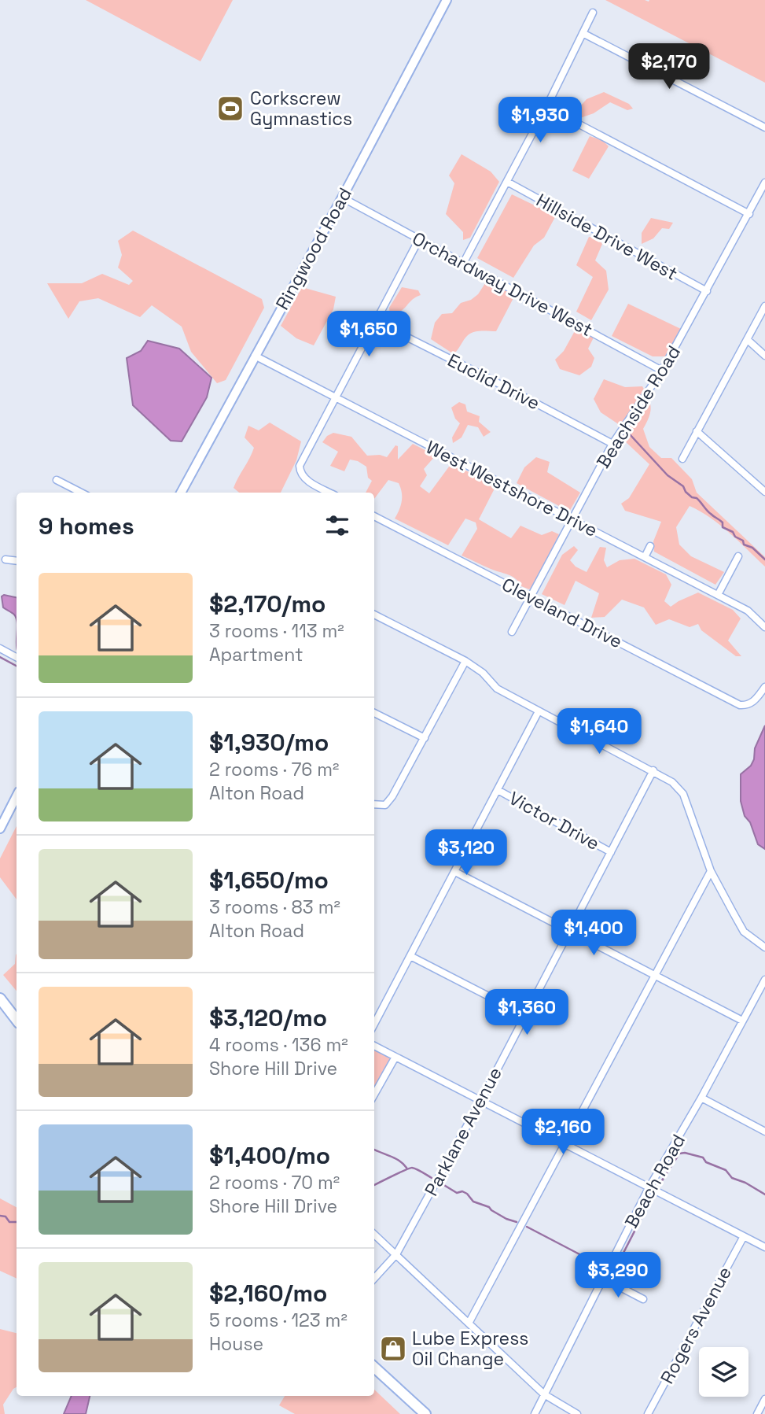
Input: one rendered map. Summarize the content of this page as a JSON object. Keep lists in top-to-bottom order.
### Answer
{
  "streets": {
    "street": [
      "Hillside Drive West",
      "Ringwood Road",
      "Orchardway Drive West",
      "Euclid Drive",
      "Beachside Road",
      "West Westshore Drive",
      "Cleveland Drive",
      "Victor Drive",
      "Parklane Avenue",
      "Beach Road",
      "Rogers Avenue"
    ]
  },
  "crossings": [
    ["Hillside Drive West", "Beachside Road"],
    ["Ringwood Road", "Orchardway Drive West"],
    ["Ringwood Road", "West Westshore Drive"],
    ["Orchardway Drive West", "Beachside Road"],
    ["Euclid Drive", "Beachside Road"],
    ["Beachside Road", "West Westshore Drive"],
    ["Beachside Road", "Cleveland Drive"],
    ["Victor Drive", "Parklane Avenue"]
  ],
  "places": {
    "sports": ["Corkscrew Gymnastics"],
    "shop": ["Lube Express Oil Change"]
  },
  "page": {
    "price": [
      "$2,170",
      "$1,930",
      "$1,650",
      "$1,640",
      "$3,120",
      "$1,400",
      "$1,360",
      "$2,160",
      "$3,290"
    ],
    "heading": "9 homes",
    "list": [
      {
        "name": "$2,170/mo",
        "note": "3 rooms · 113 m² · Apartment"
      },
      {
        "name": "$1,930/mo",
        "note": "2 rooms · 76 m² · Alton Road"
      },
      {
        "name": "$1,650/mo",
        "note": "3 rooms · 83 m² · Alton Road"
      },
      {
        "name": "$3,120/mo",
        "note": "4 rooms · 136 m² · Shore Hill Drive"
      },
      {
        "name": "$1,400/mo",
        "note": "2 rooms · 70 m² · Shore Hill Drive"
      },
      {
        "name": "$2,160/mo",
        "note": "5 rooms · 123 m² · House"
      }
    ]
  }
}
